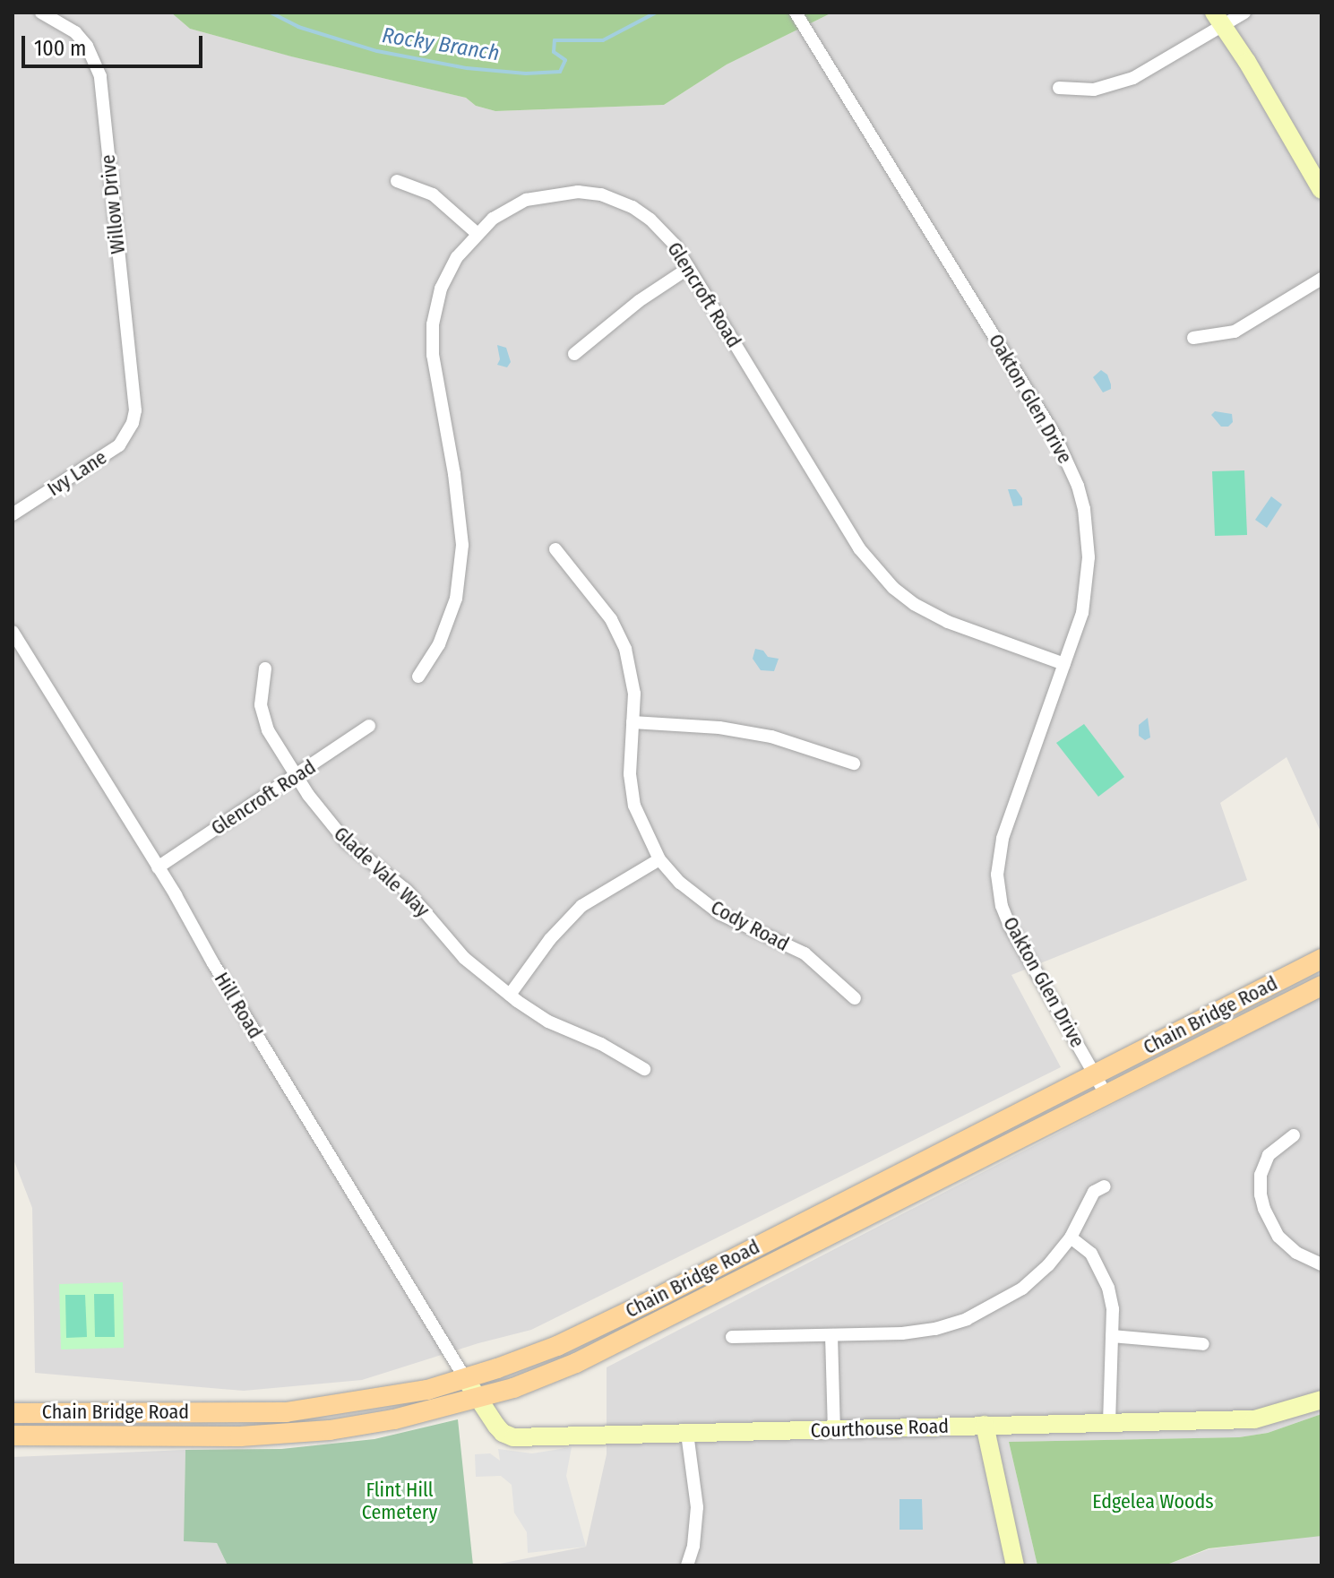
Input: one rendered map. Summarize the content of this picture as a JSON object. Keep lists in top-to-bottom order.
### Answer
{
  "streets": {
    "main road": ["Chain Bridge Road"],
    "street": [
      "Willow Drive",
      "Glencroft Road",
      "Oakton Glen Drive",
      "Ivy Lane",
      "Glade Vale Way",
      "Cody Road",
      "Hill Road",
      "Courthouse Road"
    ]
  },
  "crossings": [
    ["Willow Drive", "Ivy Lane"],
    ["Glencroft Road", "Oakton Glen Drive"],
    ["Glencroft Road", "Glade Vale Way"],
    ["Glencroft Road", "Hill Road"],
    ["Oakton Glen Drive", "Chain Bridge Road"],
    ["Hill Road", "Chain Bridge Road"],
    ["Hill Road", "Courthouse Road"],
    ["Chain Bridge Road", "Courthouse Road"]
  ],
  "water": ["Rocky Branch"],
  "parks": ["Flint Hill Cemetery", "Edgelea Woods"],
  "scale_bar": "100 m"
}
